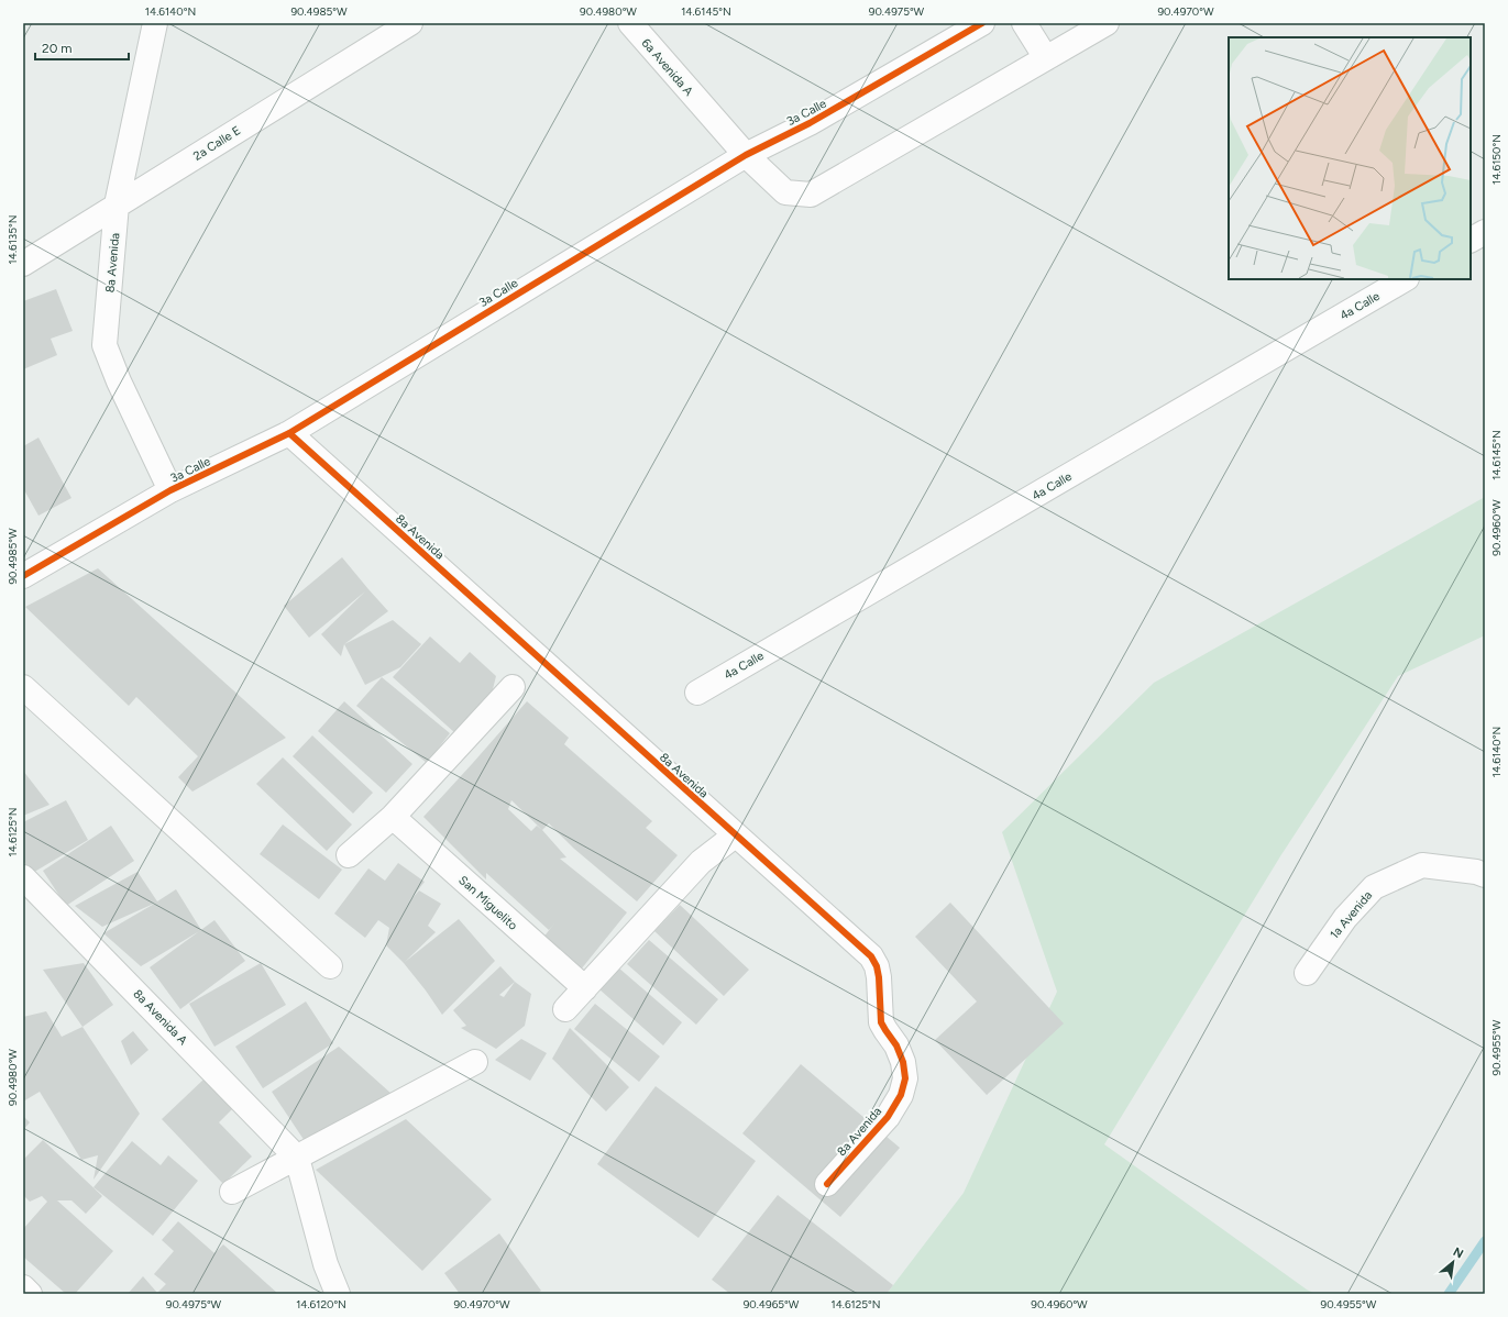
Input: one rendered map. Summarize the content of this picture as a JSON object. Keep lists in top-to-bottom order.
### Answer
{
  "streets": {
    "street": [
      "6a Avenida A",
      "3a Calle",
      "2a Calle E",
      "8a Avenida",
      "4a Calle",
      "San Miguelito",
      "1a Avenida",
      "8a Avenida A"
    ]
  },
  "crossings": [
    ["6a Avenida A", "3a Calle"],
    ["3a Calle", "8a Avenida"],
    ["2a Calle E", "8a Avenida"]
  ],
  "scale_bar": "20 m",
  "north": "top right",
  "coordinates": [
    "14.6140°N",
    "90.4985°W",
    "90.4980°W",
    "14.6145°N",
    "90.4975°W",
    "90.4970°W",
    "14.6150°N",
    "14.6135°N",
    "90.4960°W",
    "14.6125°N",
    "90.4955°W",
    "14.6120°N",
    "90.4965°W"
  ]
}
